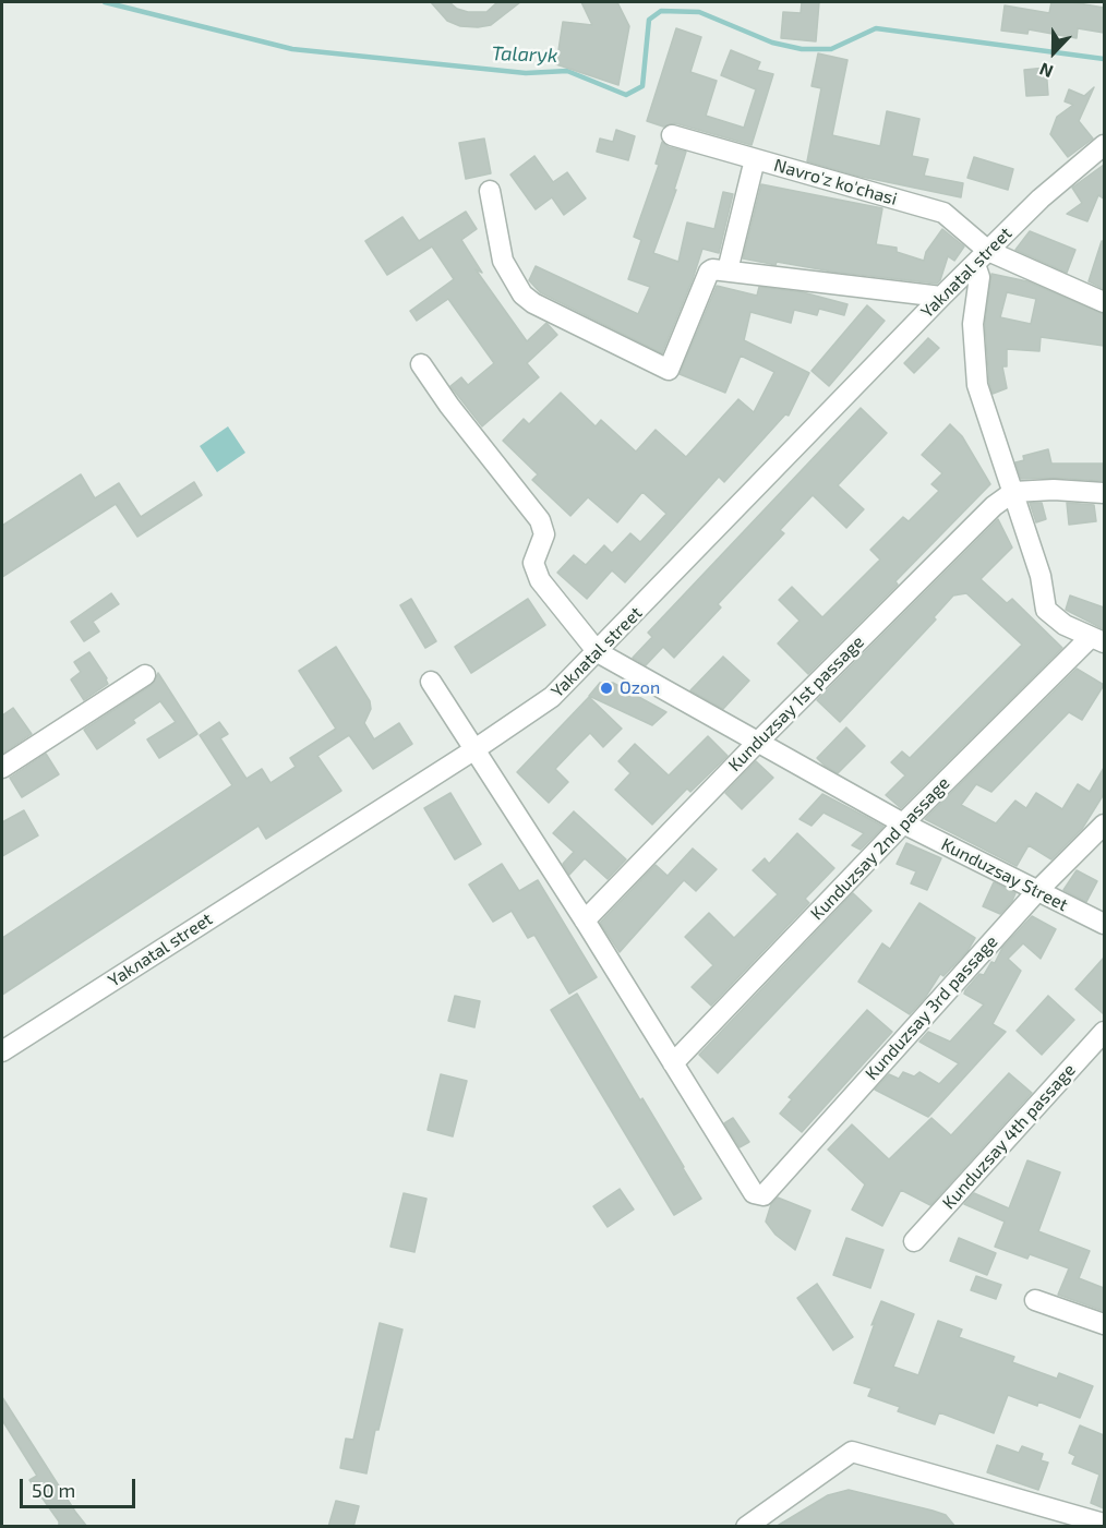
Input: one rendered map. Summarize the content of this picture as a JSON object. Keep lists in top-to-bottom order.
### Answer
{
  "streets": {
    "street": [
      "Navro'z ko'chasi",
      "Yakлatal street",
      "Kunduzsay 1st passage",
      "Kunduzsay 2nd passage",
      "Kunduzsay Street",
      "Kunduzsay 3rd passage",
      "Kunduzsay 4th passage"
    ]
  },
  "crossings": [
    ["Navro'z ko'chasi", "Yakлatal street"],
    ["Yakлatal street", "Kunduzsay Street"],
    ["Kunduzsay 1st passage", "Kunduzsay Street"],
    ["Kunduzsay 2nd passage", "Kunduzsay Street"],
    ["Kunduzsay 2nd passage", "Kunduzsay 3rd passage"],
    ["Kunduzsay Street", "Kunduzsay 3rd passage"]
  ],
  "water": ["Talaryk"],
  "places": ["Ozon"],
  "scale_bar": "50 m",
  "north": "bottom"
}
